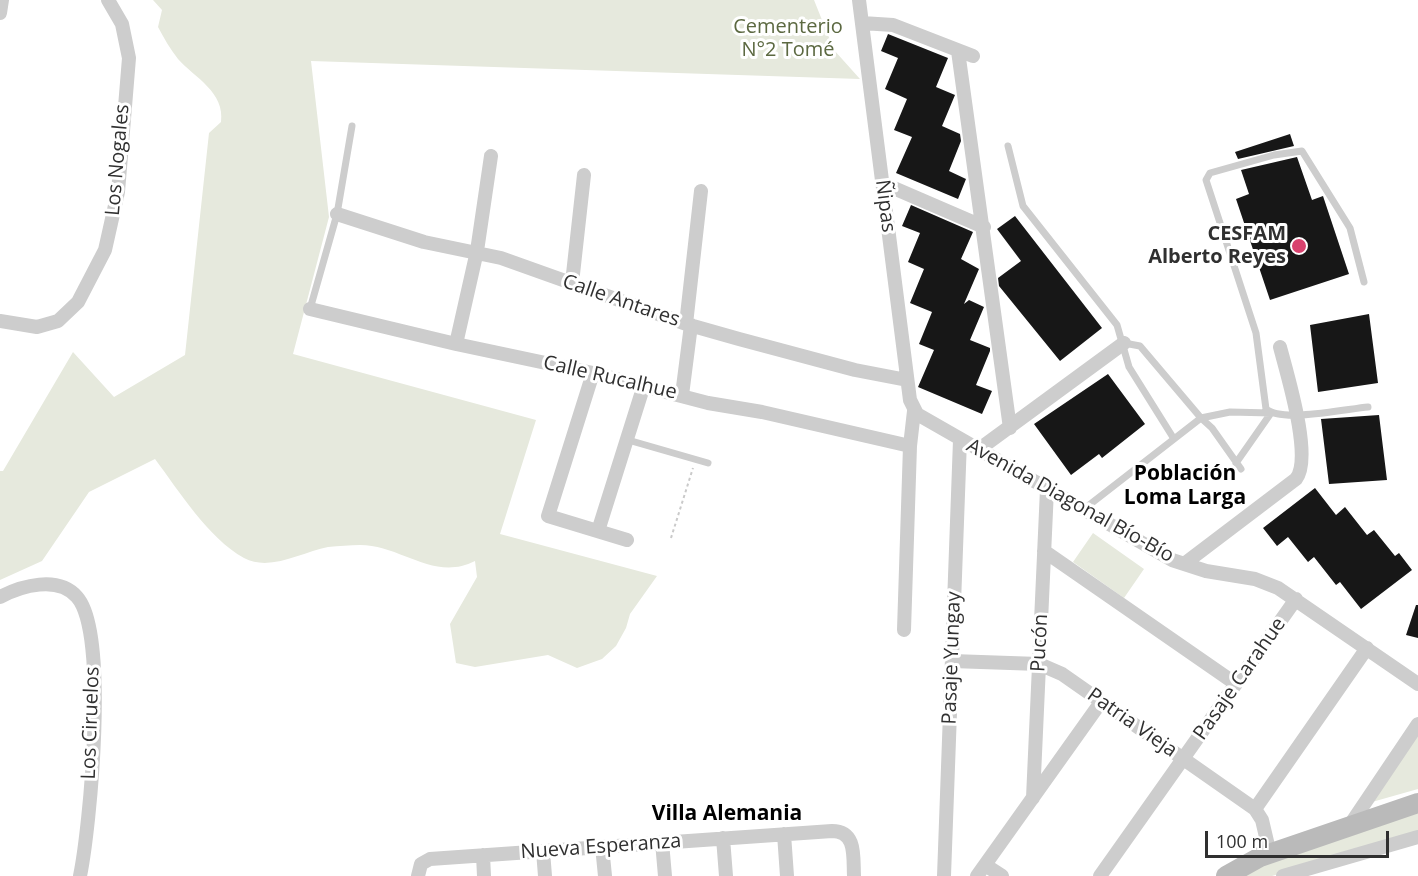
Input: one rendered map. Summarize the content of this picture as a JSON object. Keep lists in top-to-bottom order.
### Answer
{
  "streets": {
    "street": [
      "Los Nogales",
      "Ñipas",
      "Calle Antares",
      "Calle Rucalhue",
      "Avenida Diagonal Bío-Bío",
      "Pucón",
      "Pasaje Yungay",
      "Pasaje Carahue",
      "Los Ciruelos",
      "Patria Vieja",
      "Nueva Esperanza"
    ]
  },
  "crossings": [
    ["Ñipas", "Calle Antares"],
    ["Ñipas", "Calle Rucalhue"],
    ["Ñipas", "Avenida Diagonal Bío-Bío"],
    ["Avenida Diagonal Bío-Bío", "Pucón"],
    ["Avenida Diagonal Bío-Bío", "Pasaje Yungay"],
    ["Avenida Diagonal Bío-Bío", "Pasaje Carahue"],
    ["Pucón", "Patria Vieja"],
    ["Pasaje Yungay", "Patria Vieja"],
    ["Pasaje Carahue", "Patria Vieja"]
  ],
  "districts": ["Población Loma Larga", "Villa Alemania"],
  "parks": ["Cementerio N°2 Tomé"],
  "places": ["CESFAM Alberto Reyes"],
  "scale_bar": "100 m"
}
